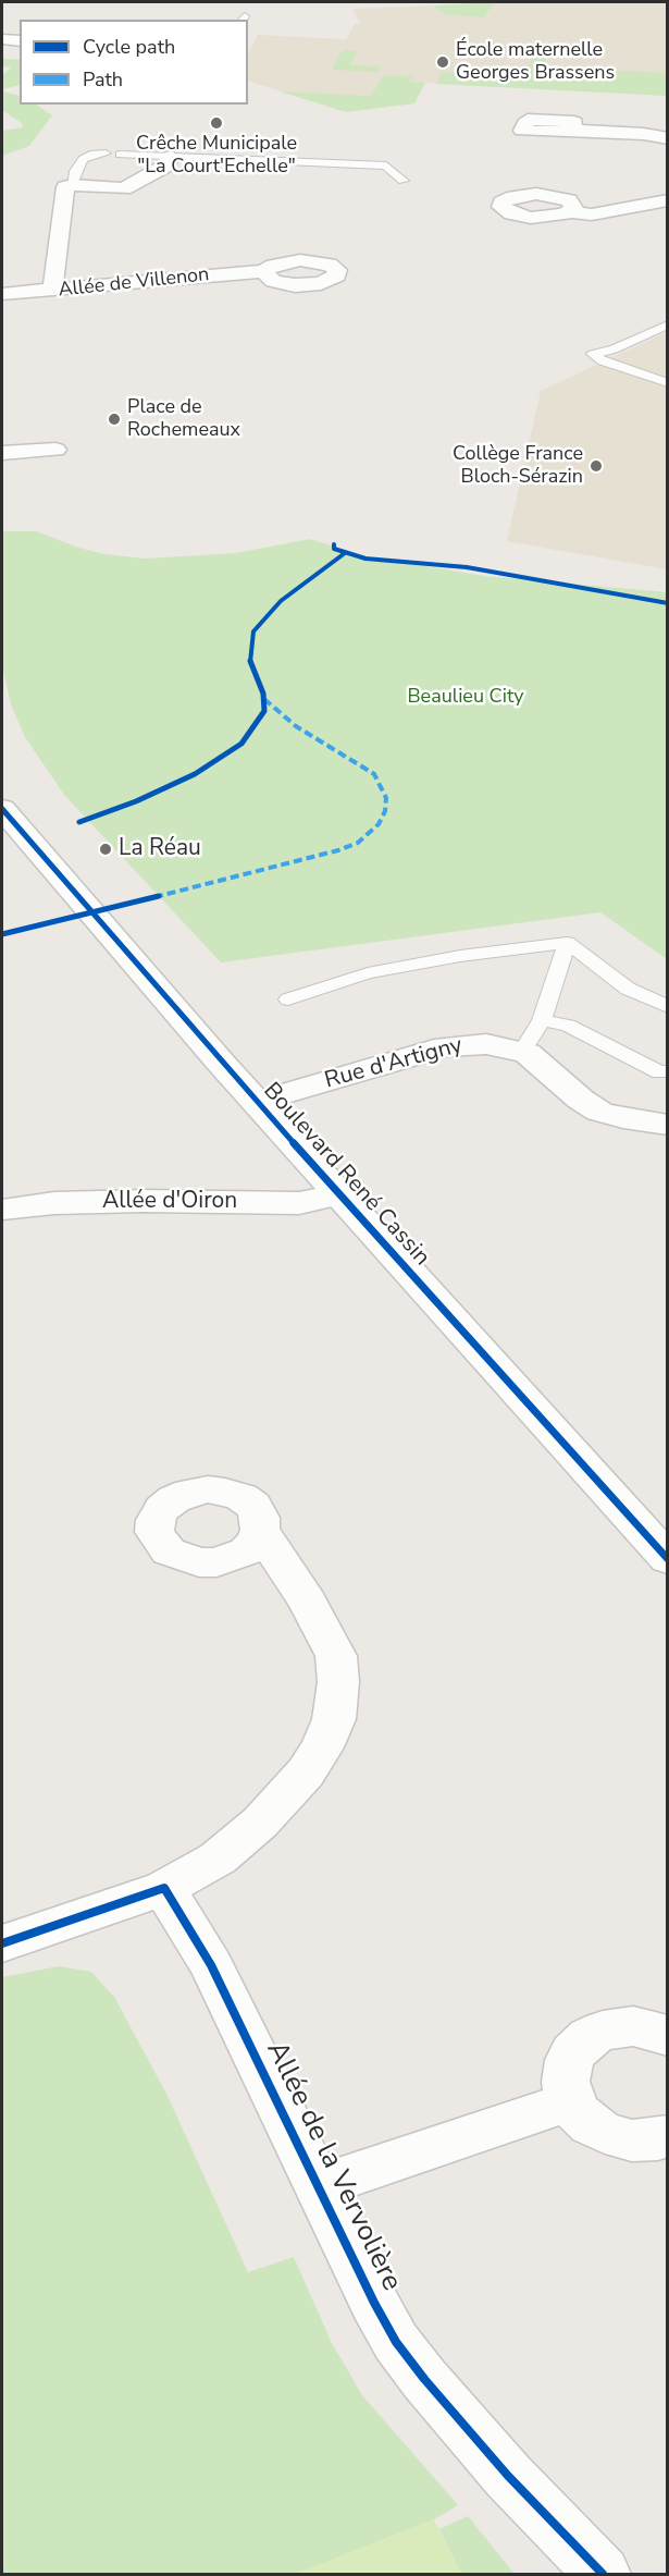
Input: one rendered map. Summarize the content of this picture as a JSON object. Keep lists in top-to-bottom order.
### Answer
{
  "streets": {
    "street": [
      "Allée de Villenon",
      "Rue d'Artigny",
      "Boulevard René Cassin",
      "Allée d'Oiron",
      "Allée de la Vervolière"
    ]
  },
  "crossings": [
    ["Rue d'Artigny", "Boulevard René Cassin"],
    ["Boulevard René Cassin", "Allée d'Oiron"]
  ],
  "parks": ["Beaulieu City"],
  "places": [
    "École maternelle Georges Brassens",
    "Crêche Municipale \"La Court'Echelle\"",
    "Place de Rochemeaux",
    "Collège France Bloch-Sérazin",
    "La Réau"
  ],
  "legend": ["Cycle path", "Path"]
}
